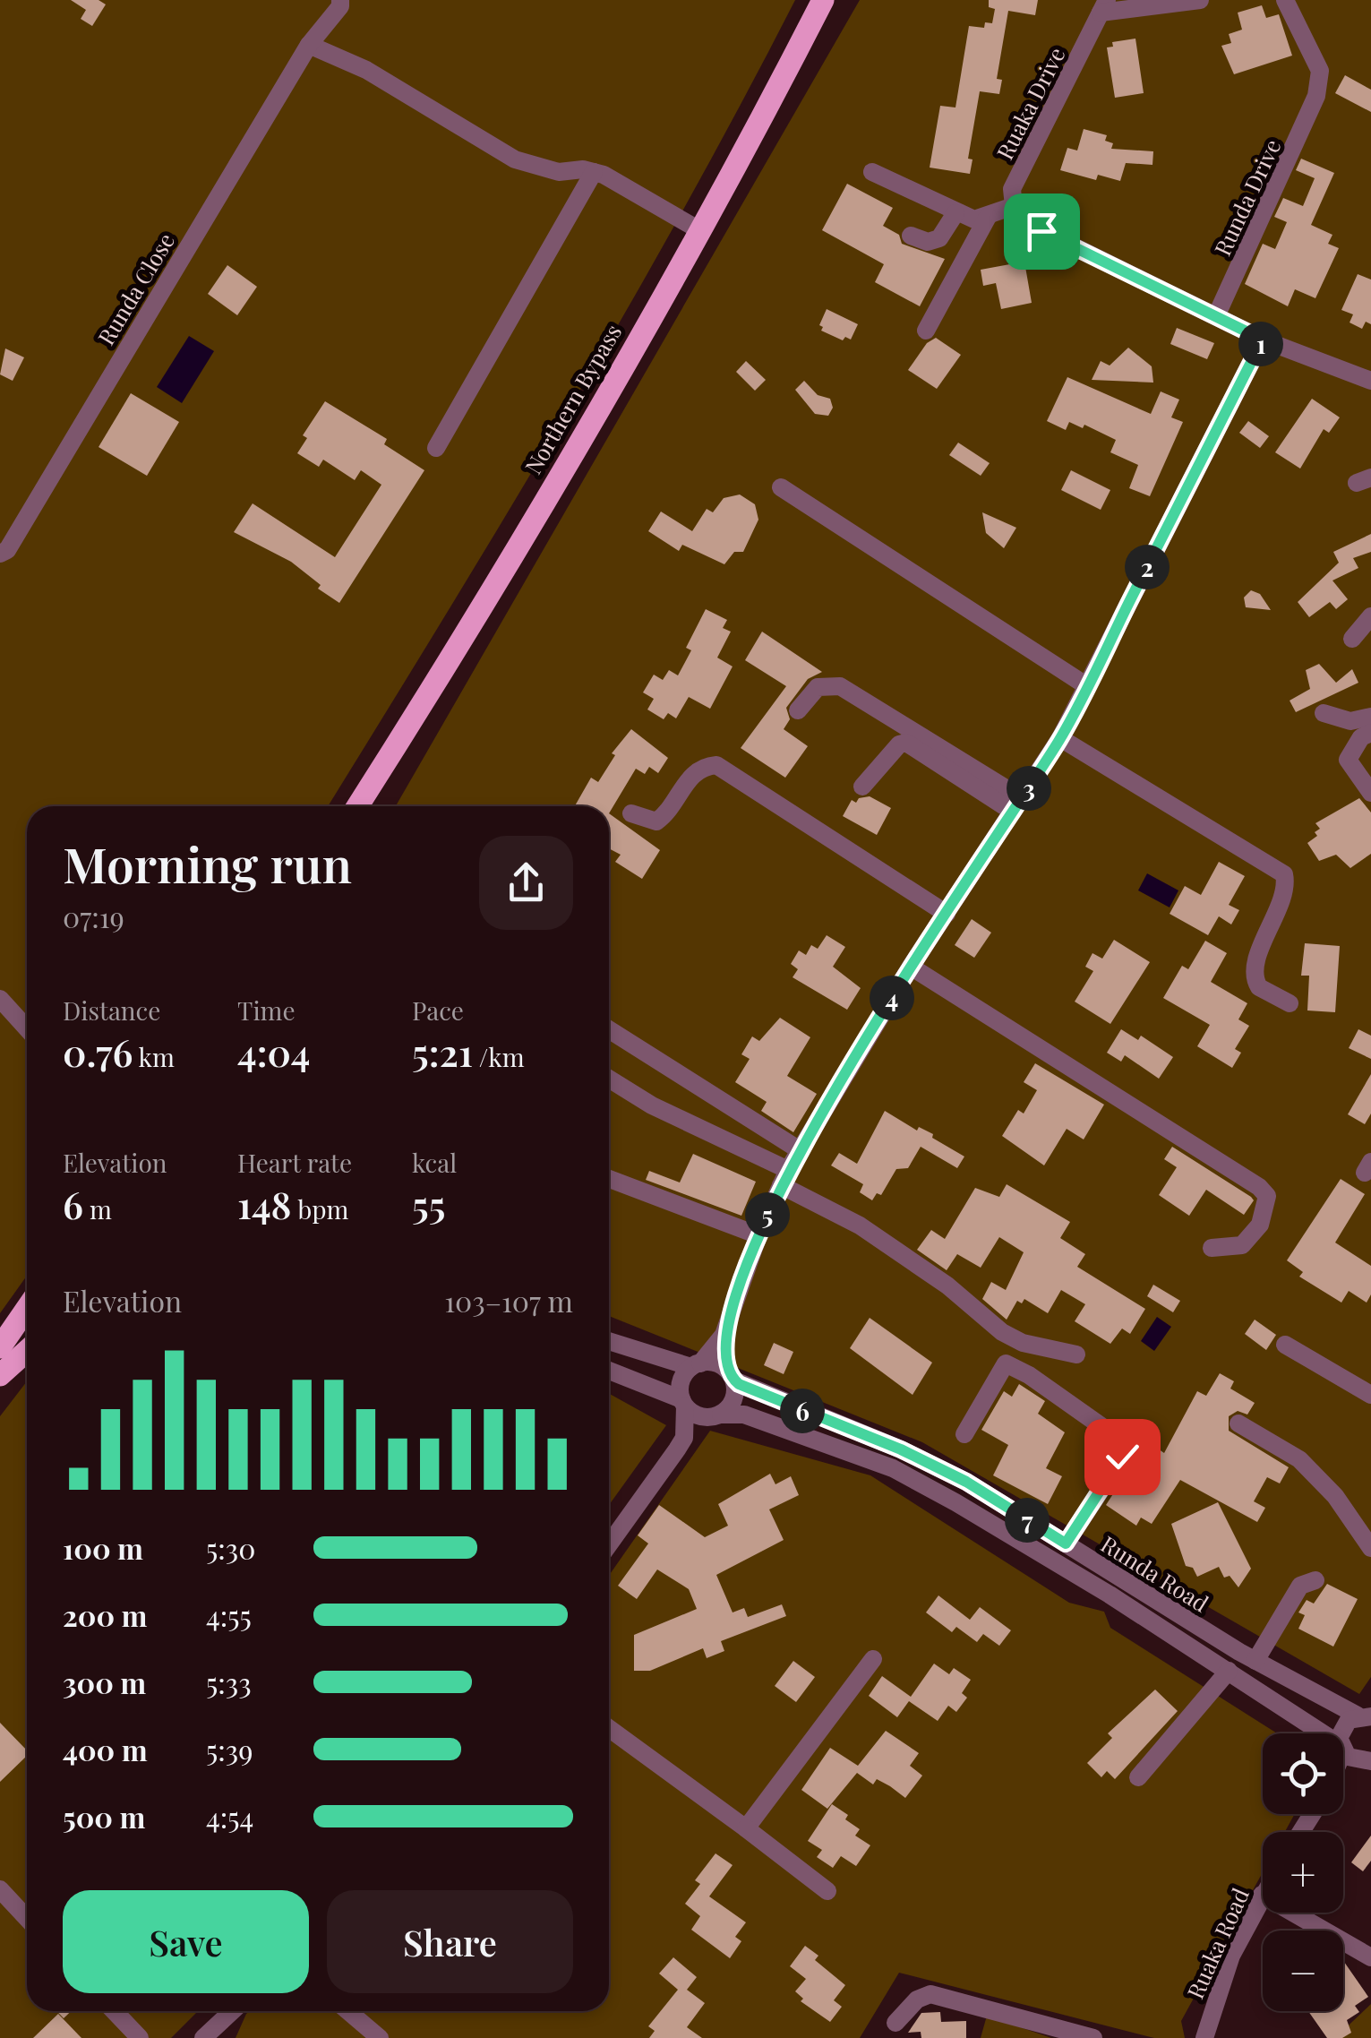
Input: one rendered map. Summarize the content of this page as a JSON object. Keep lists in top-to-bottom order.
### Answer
{
  "streets": {
    "main road": ["Northern Bypass"],
    "street": [
      "Ruaka Drive",
      "Runda Drive",
      "Runda Close",
      "Runda Road",
      "Ruaka Road"
    ]
  },
  "page": {
    "pins": [
      "1",
      "2",
      "3",
      "4",
      "5",
      "6",
      "7"
    ],
    "heading": ["Morning run", "07:19"],
    "stats": [
      ["Distance", "0.76 km"],
      ["Time", "4:04"],
      ["Pace", "5:21 /km"],
      ["Elevation", "6 m"],
      ["Heart rate", "148 bpm"],
      ["kcal", "55"]
    ],
    "chart": ["Elevation", "103–107 m"],
    "list": [
      {
        "name": "100 m",
        "note": "5:30"
      },
      {
        "name": "200 m",
        "note": "4:55"
      },
      {
        "name": "300 m",
        "note": "5:33"
      },
      {
        "name": "400 m",
        "note": "5:39"
      },
      {
        "name": "500 m",
        "note": "4:54"
      }
    ],
    "map_buttons": ["+", "−"],
    "buttons": ["Save", "Share"]
  }
}
